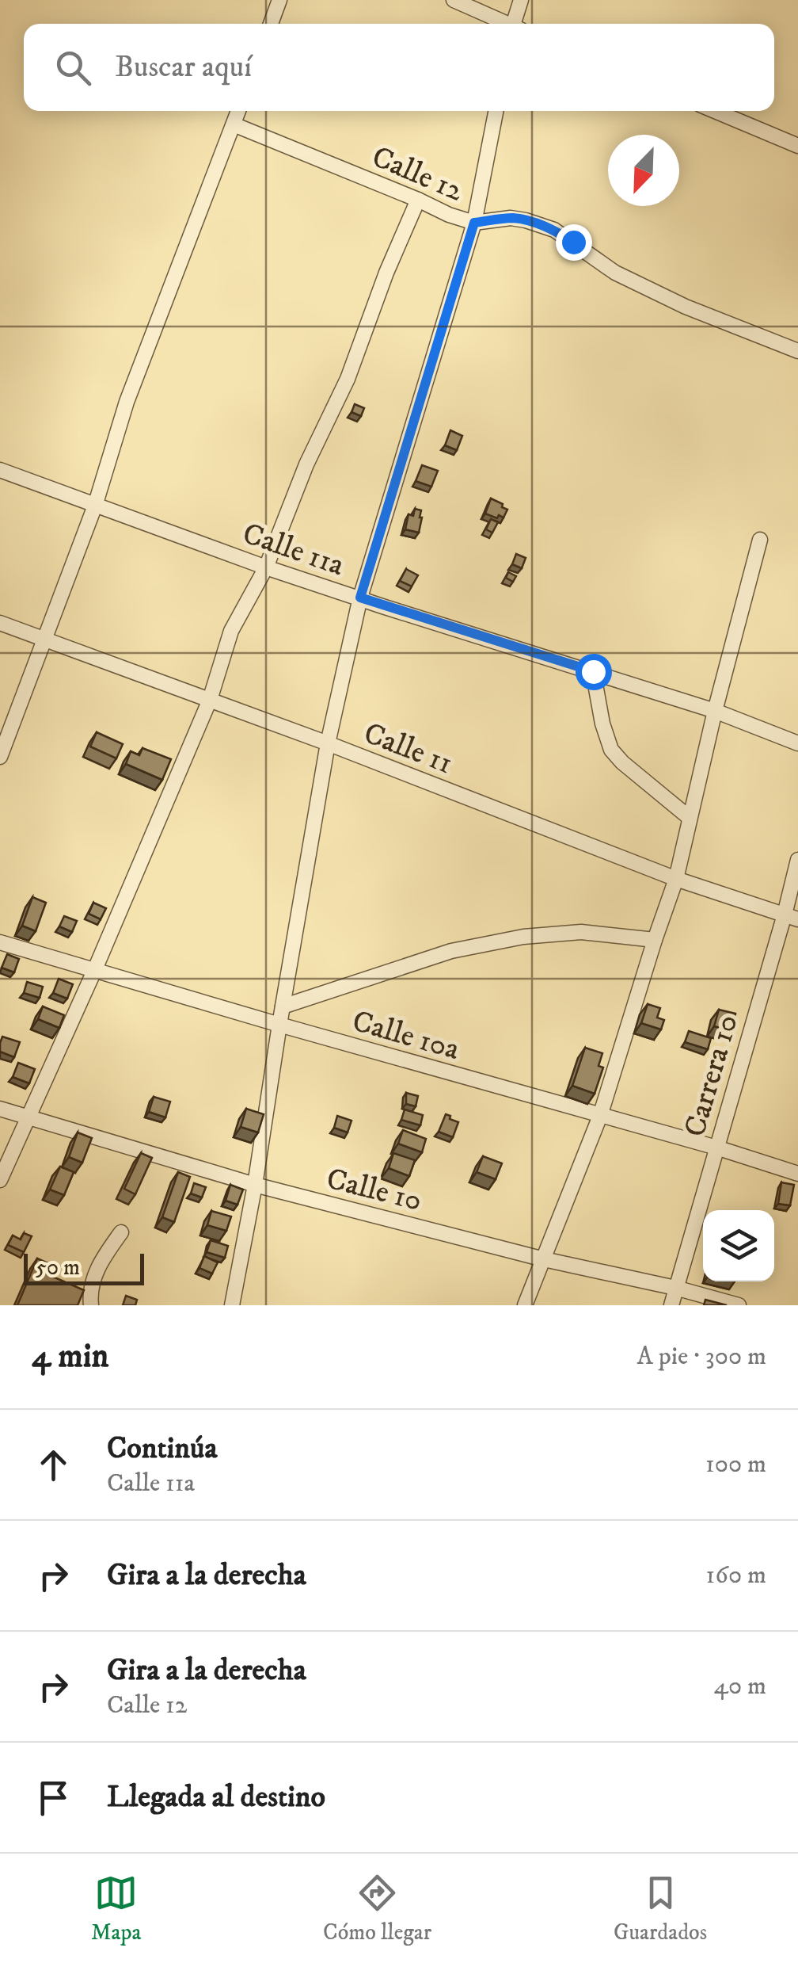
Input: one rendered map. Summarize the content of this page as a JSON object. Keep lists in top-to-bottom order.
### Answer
{
  "streets": {
    "street": [
      "Calle 12",
      "Calle 11a",
      "Calle 11",
      "Calle 10a",
      "Carrera 10",
      "Calle 10"
    ]
  },
  "crossings": [
    ["Calle 11", "Carrera 10"],
    ["Calle 10a", "Carrera 10"],
    ["Carrera 10", "Calle 10"]
  ],
  "scale_bar": "50 m",
  "north": "bottom left",
  "page": {
    "search": "Buscar aquí",
    "scale": "50 m",
    "heading": ["4 min", "A pie · 300 m"],
    "list": [
      ["Continúa", "Calle 11a", "100 m"],
      ["Gira a la derecha", "160 m"],
      ["Gira a la derecha", "Calle 12", "40 m"],
      "Llegada al destino"
    ],
    "nav": ["Mapa", "Cómo llegar", "Guardados"]
  }
}
